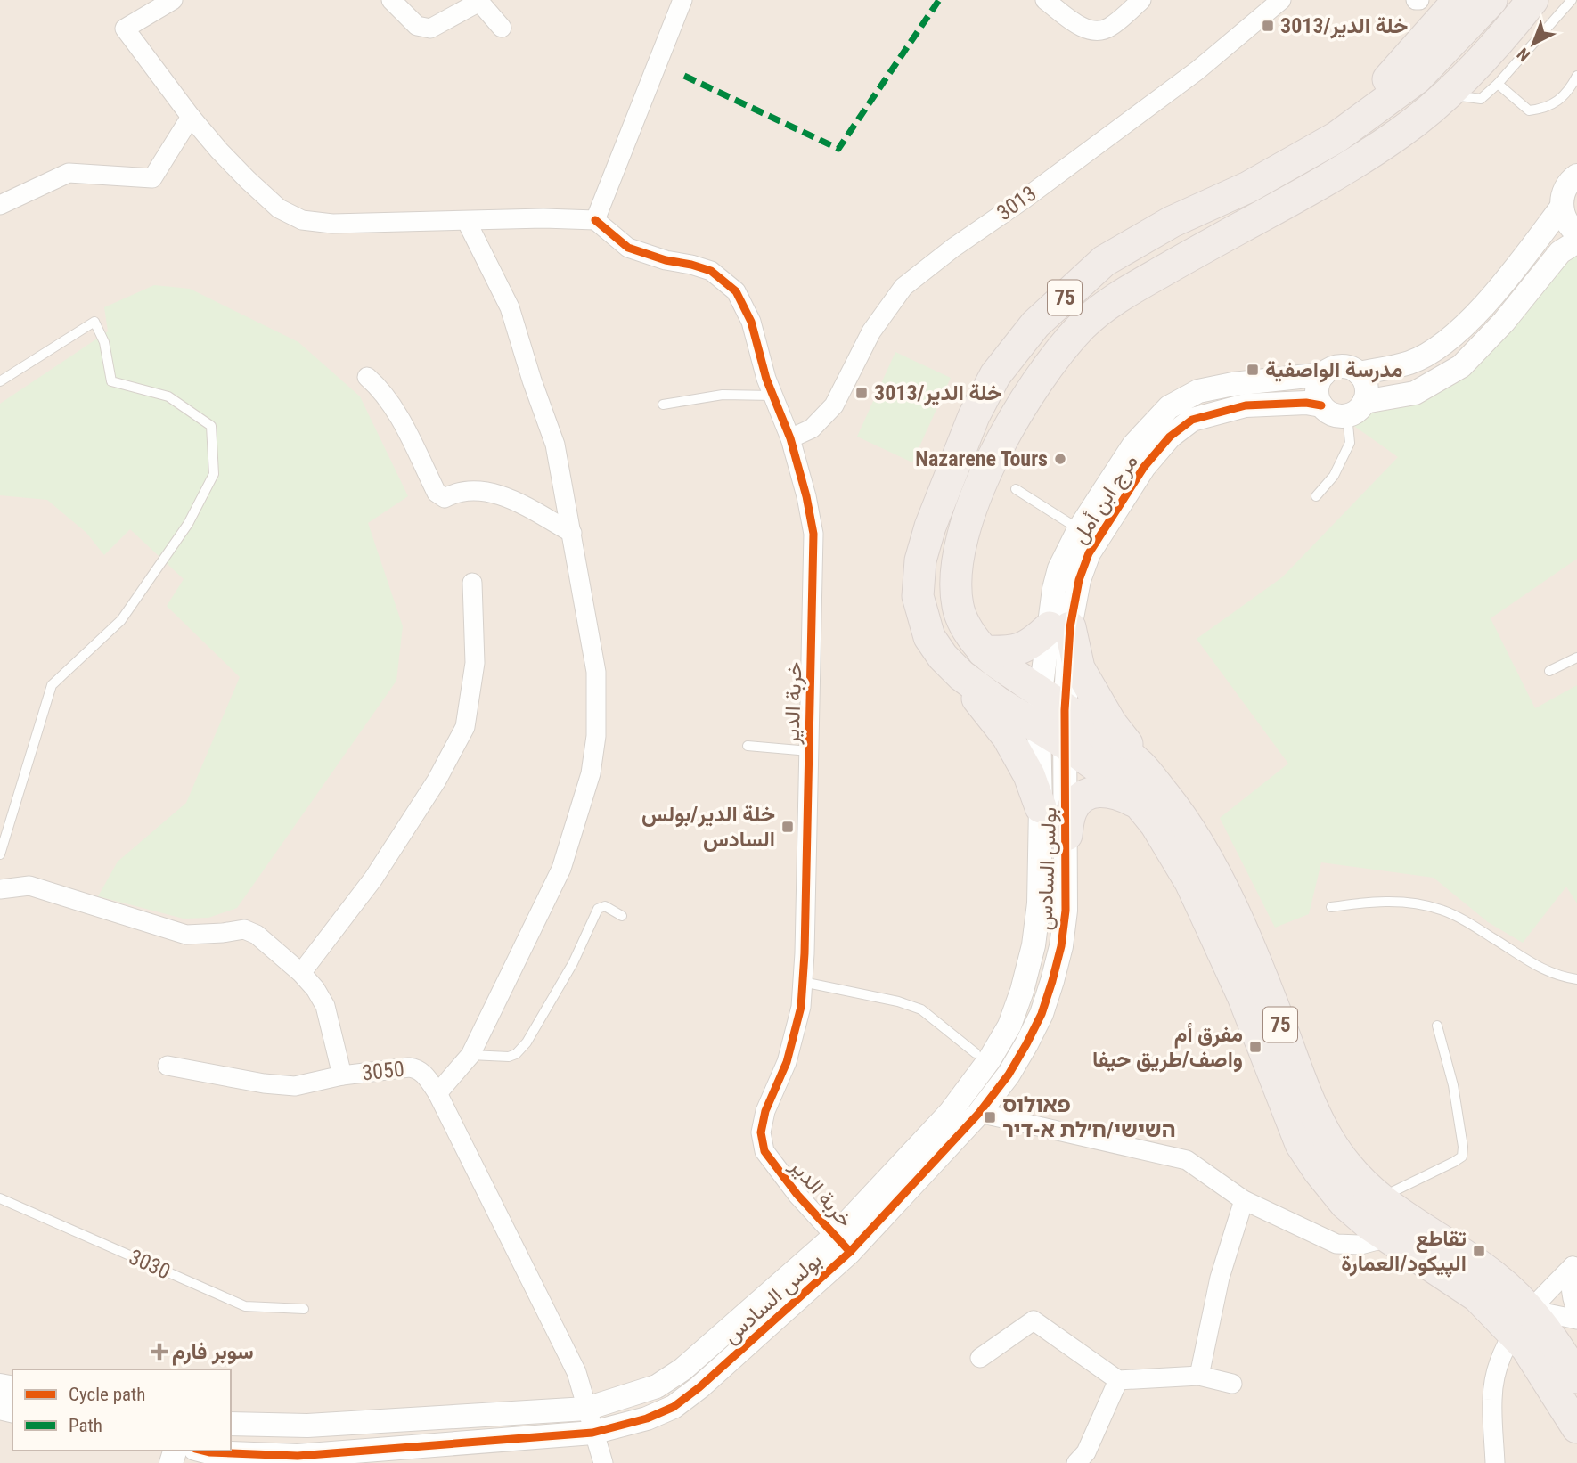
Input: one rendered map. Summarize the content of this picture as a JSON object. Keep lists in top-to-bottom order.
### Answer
{
  "streets": {
    "highway": ["75"],
    "street": [
      "3013",
      "مرج ابن أمل",
      "خربة الدير",
      "بولس السادس",
      "3050"
    ],
    "lane": ["3030"]
  },
  "crossings": [
    ["3013", "خربة الدير"],
    ["75", "مرج ابن أمل"],
    ["75", "بولس السادس"],
    ["مرج ابن أمل", "بولس السادس"],
    ["خربة الدير", "بولس السادس"],
    ["بولس السادس", "3050"]
  ],
  "places": {
    "transit": [
      "خلة الدير/3013",
      "مدرسة الواصفية",
      "3013/خلة الدير",
      "خلة الدير/بولس السادس",
      "مفرق أم واصف/طريق حيفا",
      "פאולוס השישי/ח׳לת א-דיר",
      "تقاطع الپيكود/العمارة"
    ],
    "other": ["Nazarene Tours"],
    "health": ["سوبر فارم"]
  },
  "legend": ["Cycle path", "Path"],
  "north": "bottom left"
}
